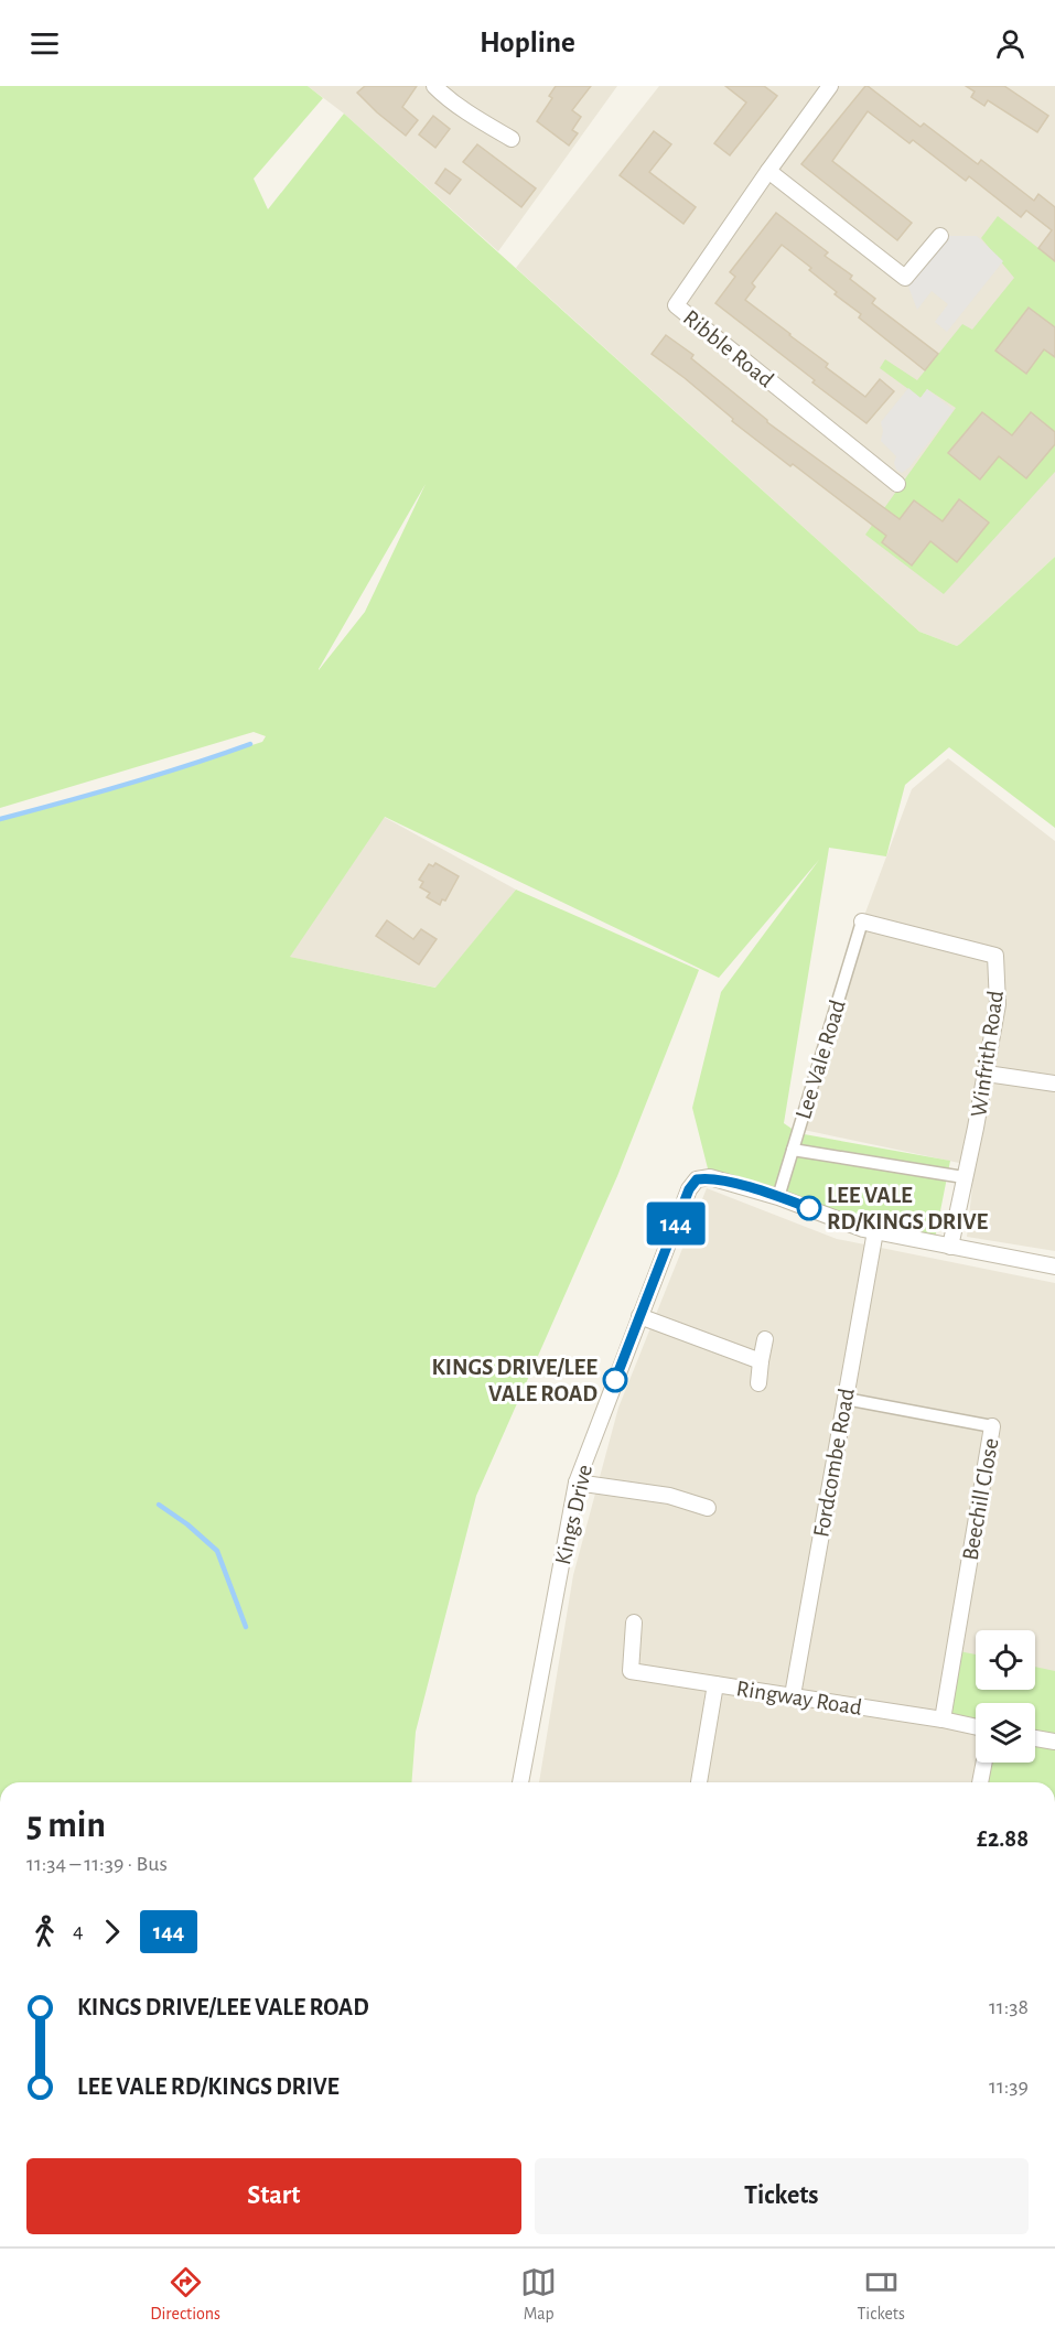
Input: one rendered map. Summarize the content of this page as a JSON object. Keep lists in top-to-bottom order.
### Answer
{
  "streets": {
    "street": [
      "Ribble Road",
      "Winfrith Road",
      "Lee Vale Road",
      "Fordcombe Road",
      "Beechill Close",
      "Kings Drive",
      "Ringway Road"
    ]
  },
  "crossings": [
    ["Winfrith Road", "Lee Vale Road"],
    ["Lee Vale Road", "Kings Drive"],
    ["Fordcombe Road", "Beechill Close"],
    ["Fordcombe Road", "Ringway Road"],
    ["Beechill Close", "Ringway Road"]
  ],
  "places": ["LEE VALE RD/KINGS DRIVE", "KINGS DRIVE/LEE VALE ROAD"],
  "lines": ["bus line 144"],
  "page": {
    "header": "Hopline",
    "on_map": "144",
    "heading": ["5 min", "11:34 – 11:39 · Bus", "£2.88"],
    "legs": ["4", "144"],
    "list": [
      {
        "name": "KINGS DRIVE/LEE VALE ROAD",
        "value": "11:38"
      },
      {
        "name": "LEE VALE RD/KINGS DRIVE",
        "value": "11:39"
      }
    ],
    "buttons": ["Start", "Tickets"],
    "tabs": ["Directions", "Map", "Tickets"]
  }
}
